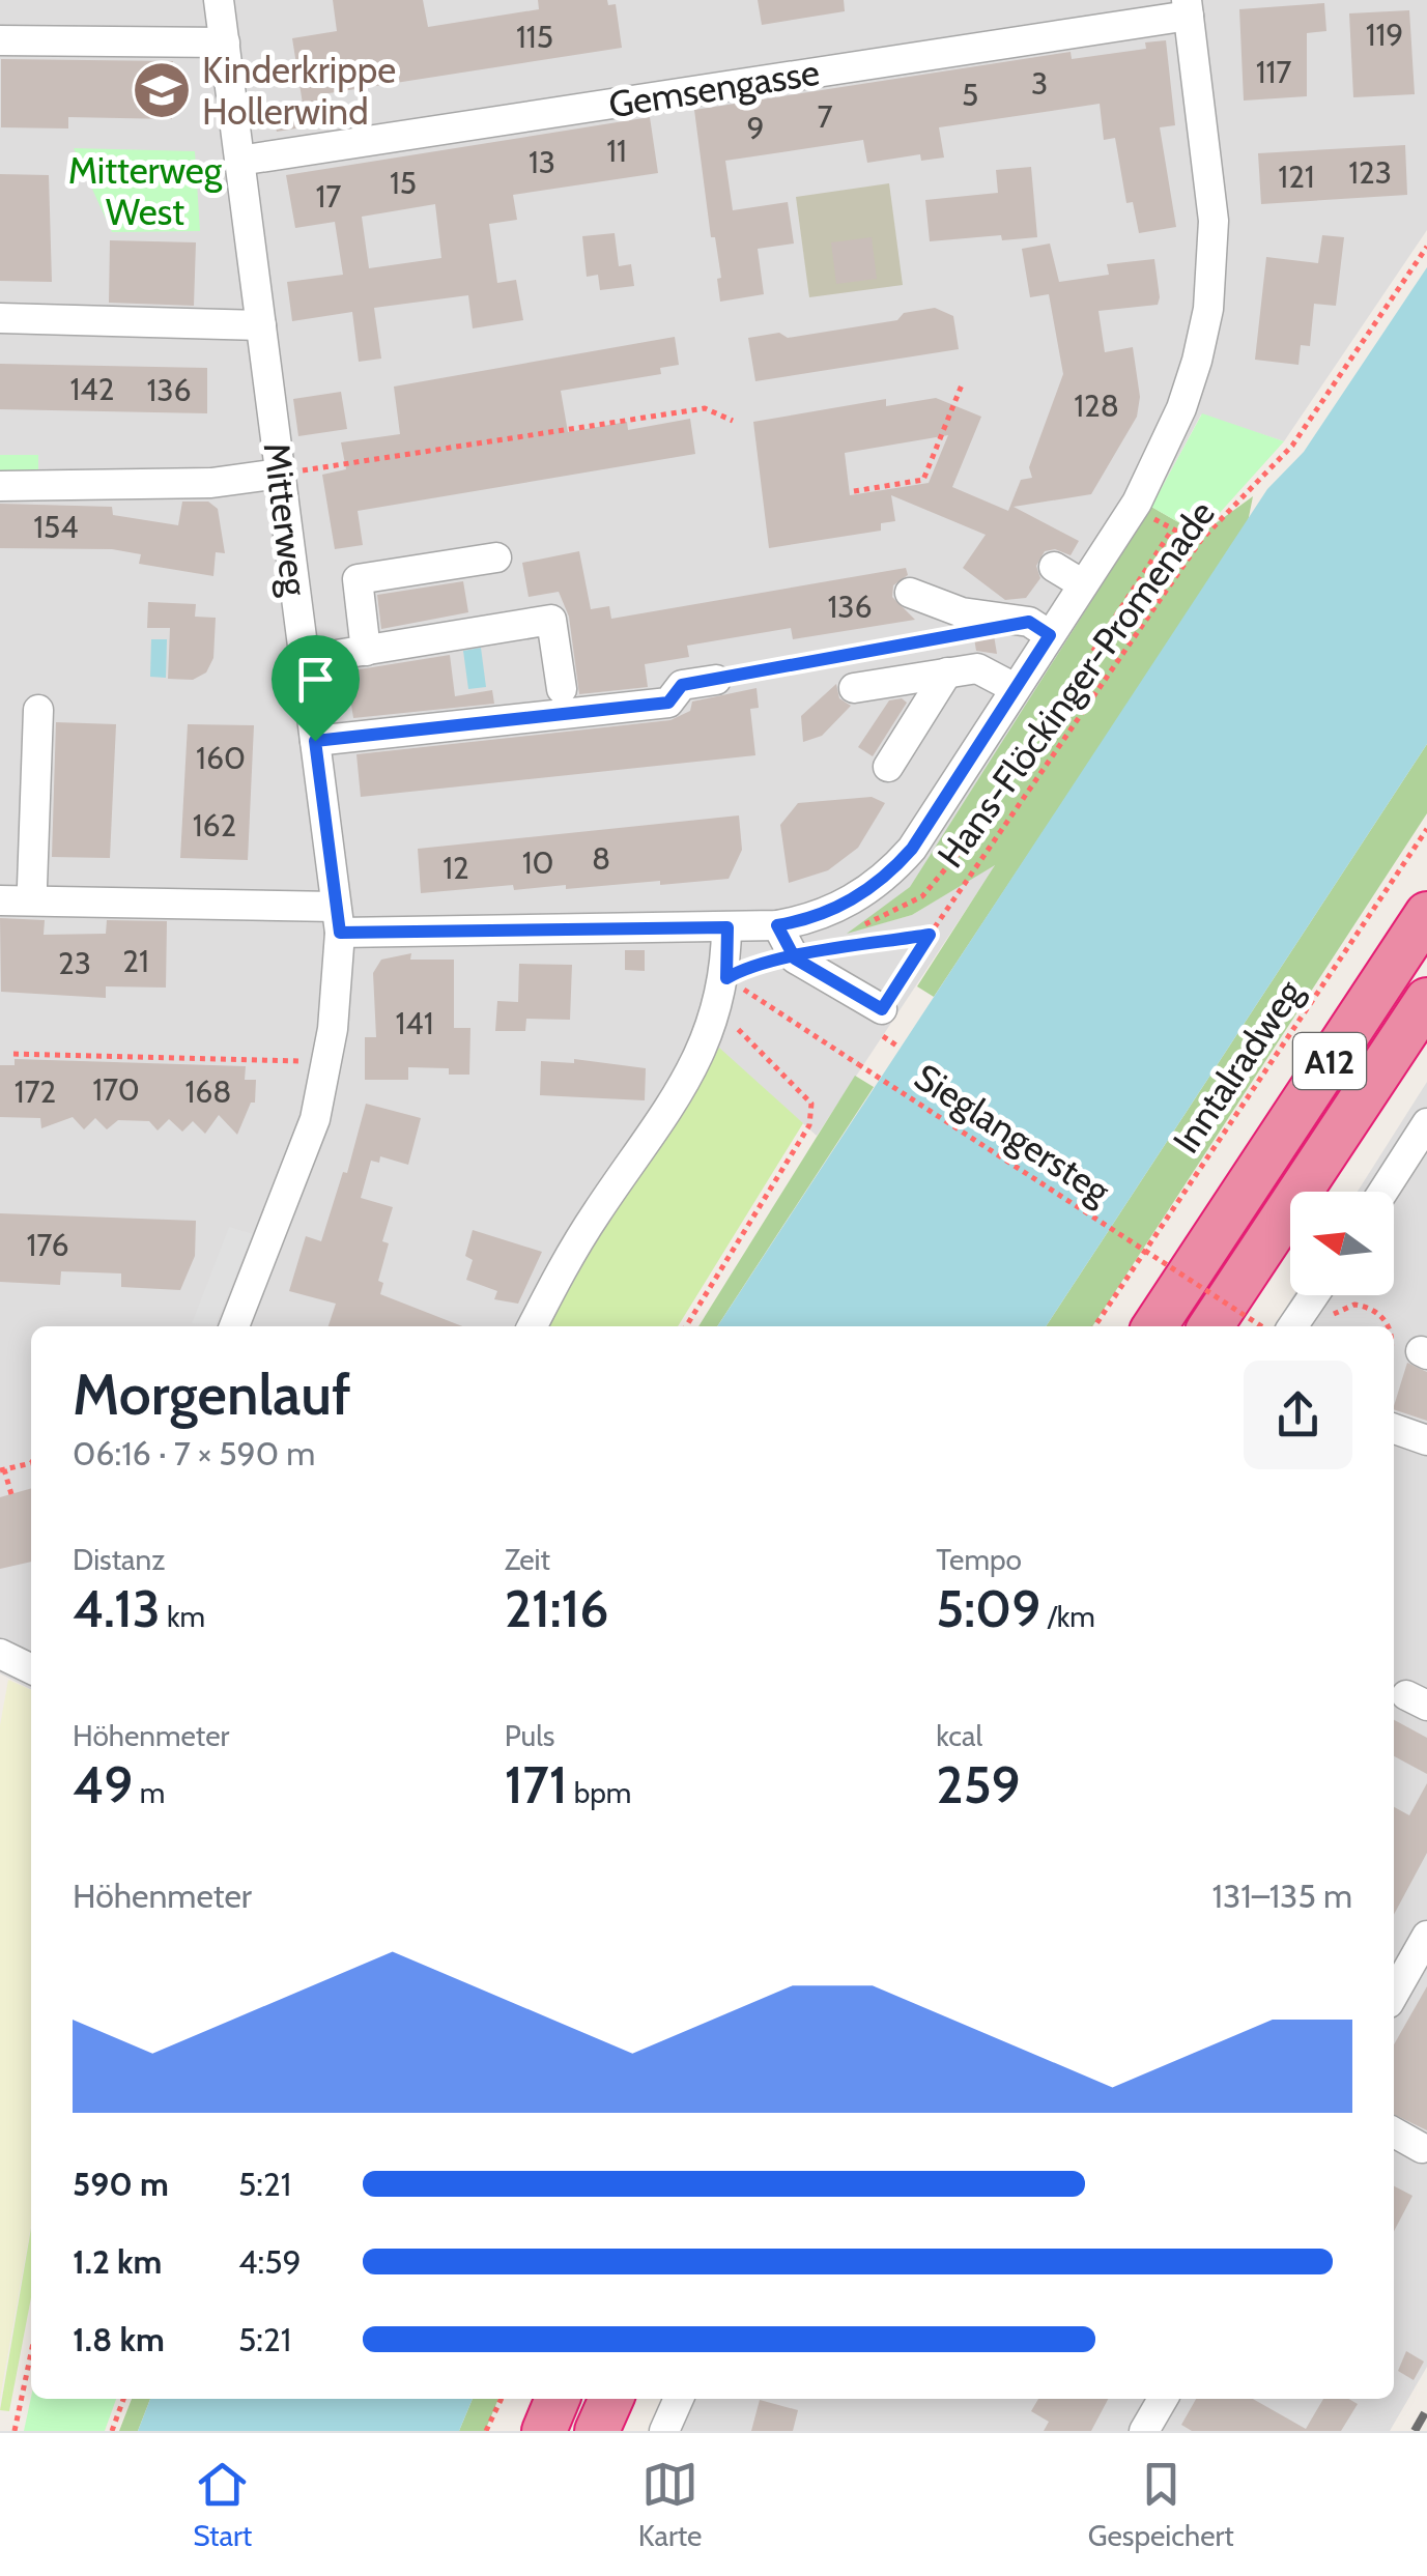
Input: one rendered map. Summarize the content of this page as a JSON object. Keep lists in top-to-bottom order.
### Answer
{
  "streets": {
    "highway": ["A12"],
    "street": ["Gemsengasse", "Mitterweg"],
    "path": ["Hans-Flöckinger-Promenade", "Inntalradweg", "Sieglangersteg"]
  },
  "crossings": [
    ["Gemsengasse", "Mitterweg"]
  ],
  "parks": ["Mitterweg West"],
  "places": {
    "school or university": ["Kinderkrippe Hollerwind"]
  },
  "house_numbers": [
    "119",
    "115",
    "117",
    "3",
    "5",
    "7",
    "9",
    "11",
    "13",
    "123",
    "121",
    "15",
    "17",
    "142",
    "136",
    "128",
    "154",
    "136",
    "160",
    "162",
    "8",
    "10",
    "12",
    "21",
    "23",
    "141",
    "170",
    "172",
    "168",
    "176"
  ],
  "north": "left",
  "page": {
    "heading": ["Morgenlauf", "06:16 · 7 × 590 m"],
    "stats": [
      ["Distanz", "4.13 km"],
      ["Zeit", "21:16"],
      ["Tempo", "5:09 /km"],
      ["Höhenmeter", "49 m"],
      ["Puls", "171 bpm"],
      ["kcal", "259"]
    ],
    "chart": ["Höhenmeter", "131–135 m"],
    "list": [
      {
        "name": "590 m",
        "note": "5:21"
      },
      {
        "name": "1.2 km",
        "note": "4:59"
      },
      {
        "name": "1.8 km",
        "note": "5:21"
      }
    ],
    "tabs": ["Start", "Karte", "Gespeichert"]
  }
}
